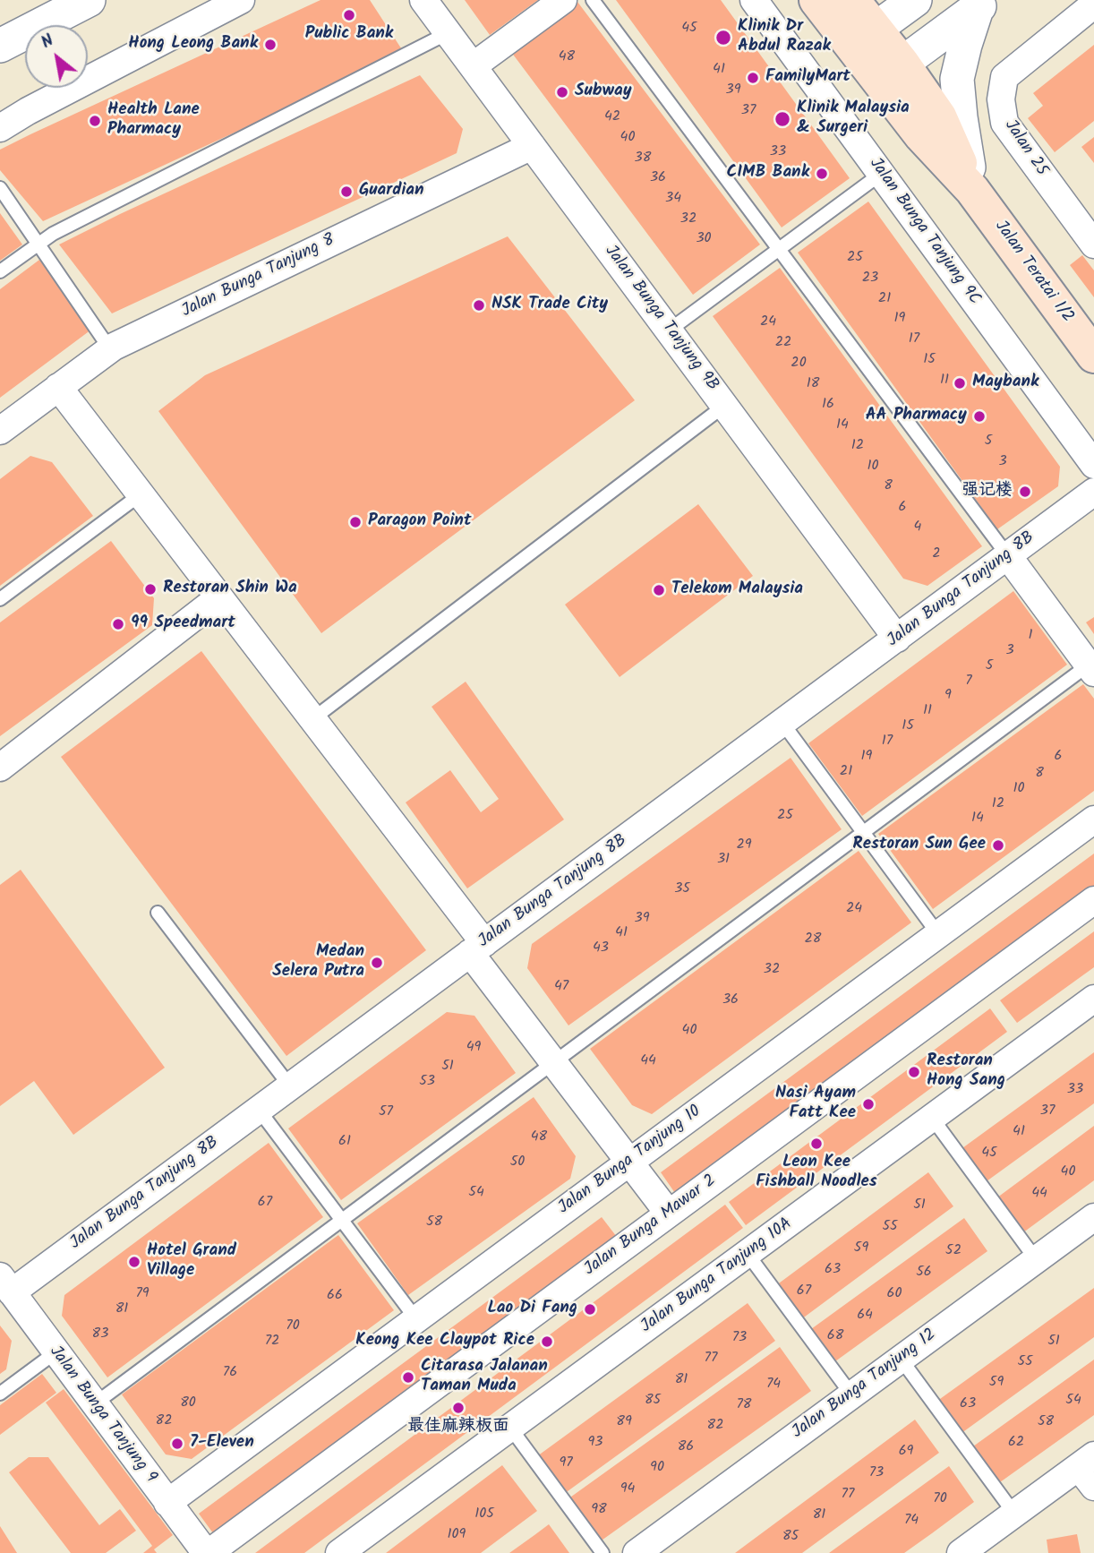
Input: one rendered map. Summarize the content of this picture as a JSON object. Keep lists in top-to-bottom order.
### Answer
{
  "streets": {
    "main road": ["Jalan Teratai 1/2"],
    "street": [
      "Jalan 25",
      "Jalan Bunga Tanjung 9C",
      "Jalan Bunga Tanjung 8",
      "Jalan Bunga Tanjung 9B",
      "Jalan Bunga Tanjung 8B",
      "Jalan Bunga Tanjung 10",
      "Jalan Bunga Mawar 2",
      "Jalan Bunga Tanjung 10A",
      "Jalan Bunga Tanjung 12",
      "Jalan Bunga Tanjung 9"
    ]
  },
  "crossings": [
    ["Jalan Bunga Tanjung 8", "Jalan Bunga Tanjung 9B"],
    ["Jalan Bunga Tanjung 9B", "Jalan Bunga Tanjung 8B"],
    ["Jalan Bunga Tanjung 8B", "Jalan Bunga Tanjung 9"],
    ["Jalan Bunga Tanjung 10", "Jalan Bunga Tanjung 9"],
    ["Jalan Bunga Mawar 2", "Jalan Bunga Tanjung 9"]
  ],
  "places": [
    "Public Bank",
    "Klinik Dr Abdul Razak",
    "Hong Leong Bank",
    "FamilyMart",
    "Subway",
    "Klinik Malaysia & Surgeri",
    "Health Lane Pharmacy",
    "CIMB Bank",
    "Guardian",
    "NSK Trade City",
    "Maybank",
    "AA Pharmacy",
    "强记楼",
    "Paragon Point",
    "Restoran Shin Wa",
    "Telekom Malaysia",
    "99 Speedmart",
    "Restoran Sun Gee",
    "Medan Selera Putra",
    "Restoran Hong Sang",
    "Nasi Ayam Fatt Kee",
    "Leon Kee Fishball Noodles",
    "Hotel Grand Village",
    "Lao Di Fang",
    "Keong Kee Claypot Rice",
    "Citarasa Jalanan Taman Muda",
    "最佳麻辣板面",
    "7-Eleven"
  ],
  "house_numbers": [
    "45",
    "48",
    "41",
    "39",
    "37",
    "42",
    "40",
    "33",
    "38",
    "36",
    "34",
    "32",
    "30",
    "25",
    "23",
    "21",
    "19",
    "24",
    "17",
    "22",
    "15",
    "20",
    "11",
    "18",
    "16",
    "14",
    "5",
    "12",
    "3",
    "10",
    "8",
    "6",
    "4",
    "2",
    "1",
    "3",
    "5",
    "7",
    "9",
    "11",
    "15",
    "17",
    "19",
    "6",
    "21",
    "8",
    "10",
    "12",
    "25",
    "14",
    "29",
    "31",
    "35",
    "24",
    "39",
    "41",
    "28",
    "43",
    "32",
    "47",
    "36",
    "40",
    "49",
    "44",
    "51",
    "53",
    "33",
    "37",
    "57",
    "41",
    "48",
    "61",
    "45",
    "50",
    "40",
    "54",
    "44",
    "67",
    "51",
    "58",
    "55",
    "59",
    "52",
    "63",
    "56",
    "67",
    "79",
    "60",
    "66",
    "81",
    "64",
    "70",
    "83",
    "68",
    "73",
    "72",
    "51",
    "77",
    "55",
    "76",
    "81",
    "59",
    "74",
    "85",
    "54",
    "80",
    "63",
    "78",
    "82",
    "89",
    "58",
    "82",
    "93",
    "62",
    "86",
    "69",
    "97",
    "90",
    "73",
    "94",
    "77",
    "70",
    "98",
    "105",
    "81",
    "74",
    "109",
    "85"
  ],
  "north": "top left"
}
